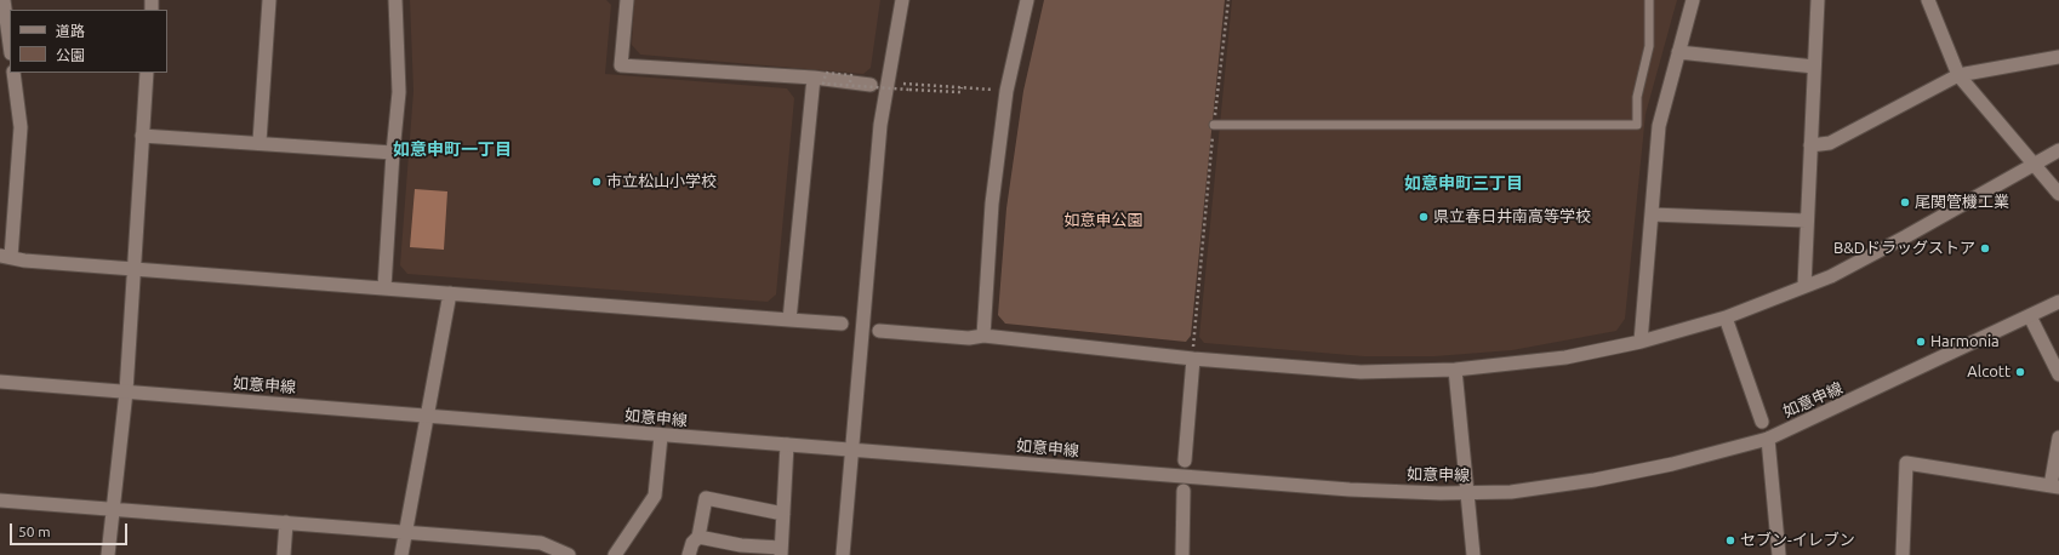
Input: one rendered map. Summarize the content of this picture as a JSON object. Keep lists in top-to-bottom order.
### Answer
{
  "streets": {
    "street": ["如意申線"]
  },
  "districts": ["如意申町一丁目", "如意申町三丁目"],
  "parks": ["如意申公園"],
  "places": [
    "市立松山小学校",
    "尾関管機工業",
    "県立春日井南高等学校",
    "B&Dドラッグストア",
    "Harmonia",
    "Alcott",
    "セブン-イレブン"
  ],
  "legend": ["道路", "公園"],
  "scale_bar": "50 m"
}
